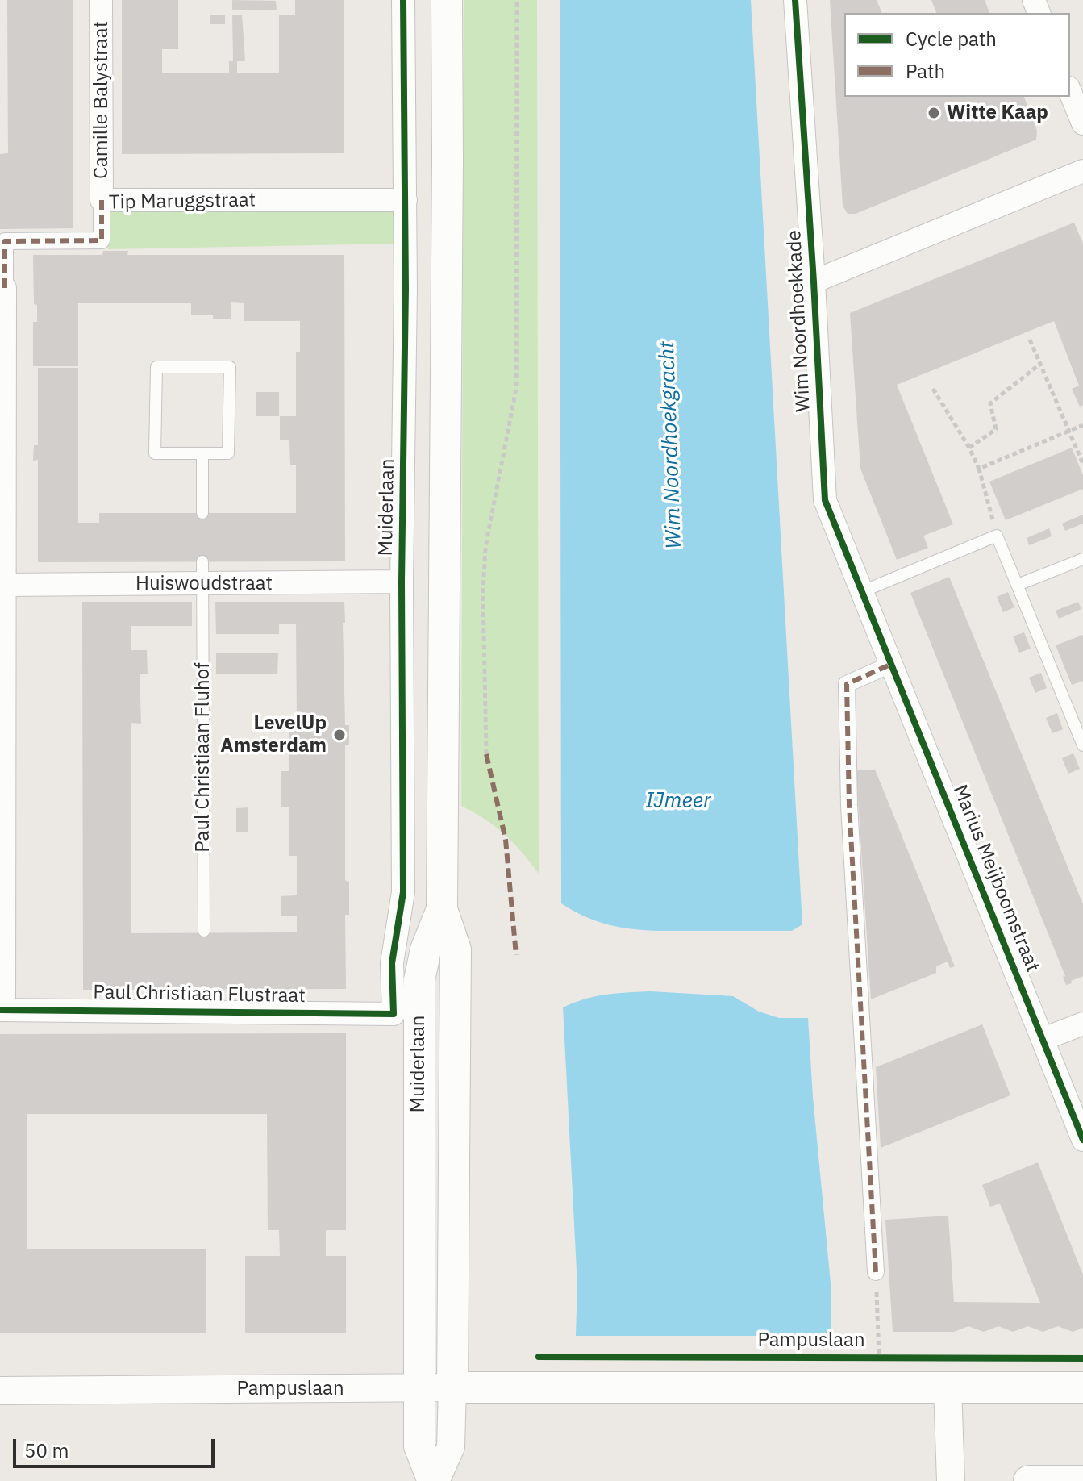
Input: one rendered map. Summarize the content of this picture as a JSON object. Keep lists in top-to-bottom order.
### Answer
{
  "streets": {
    "main road": ["Muiderlaan", "Pampuslaan"],
    "street": [
      "Camille Balystraat",
      "Tip Maruggstraat",
      "Wim Noordhoekkade",
      "Huiswoudstraat",
      "Marius Meijboomstraat",
      "Paul Christiaan Flustraat"
    ],
    "lane": ["Paul Christiaan Fluhof"]
  },
  "crossings": [
    ["Camille Balystraat", "Tip Maruggstraat"],
    ["Tip Maruggstraat", "Muiderlaan"],
    ["Wim Noordhoekkade", "Marius Meijboomstraat"],
    ["Muiderlaan", "Huiswoudstraat"],
    ["Muiderlaan", "Paul Christiaan Flustraat"],
    ["Muiderlaan", "Pampuslaan"],
    ["Huiswoudstraat", "Paul Christiaan Fluhof"]
  ],
  "water": ["Wim Noordhoekgracht", "IJmeer"],
  "places": ["Witte Kaap", "LevelUp Amsterdam"],
  "legend": ["Cycle path", "Path"],
  "scale_bar": "50 m"
}
